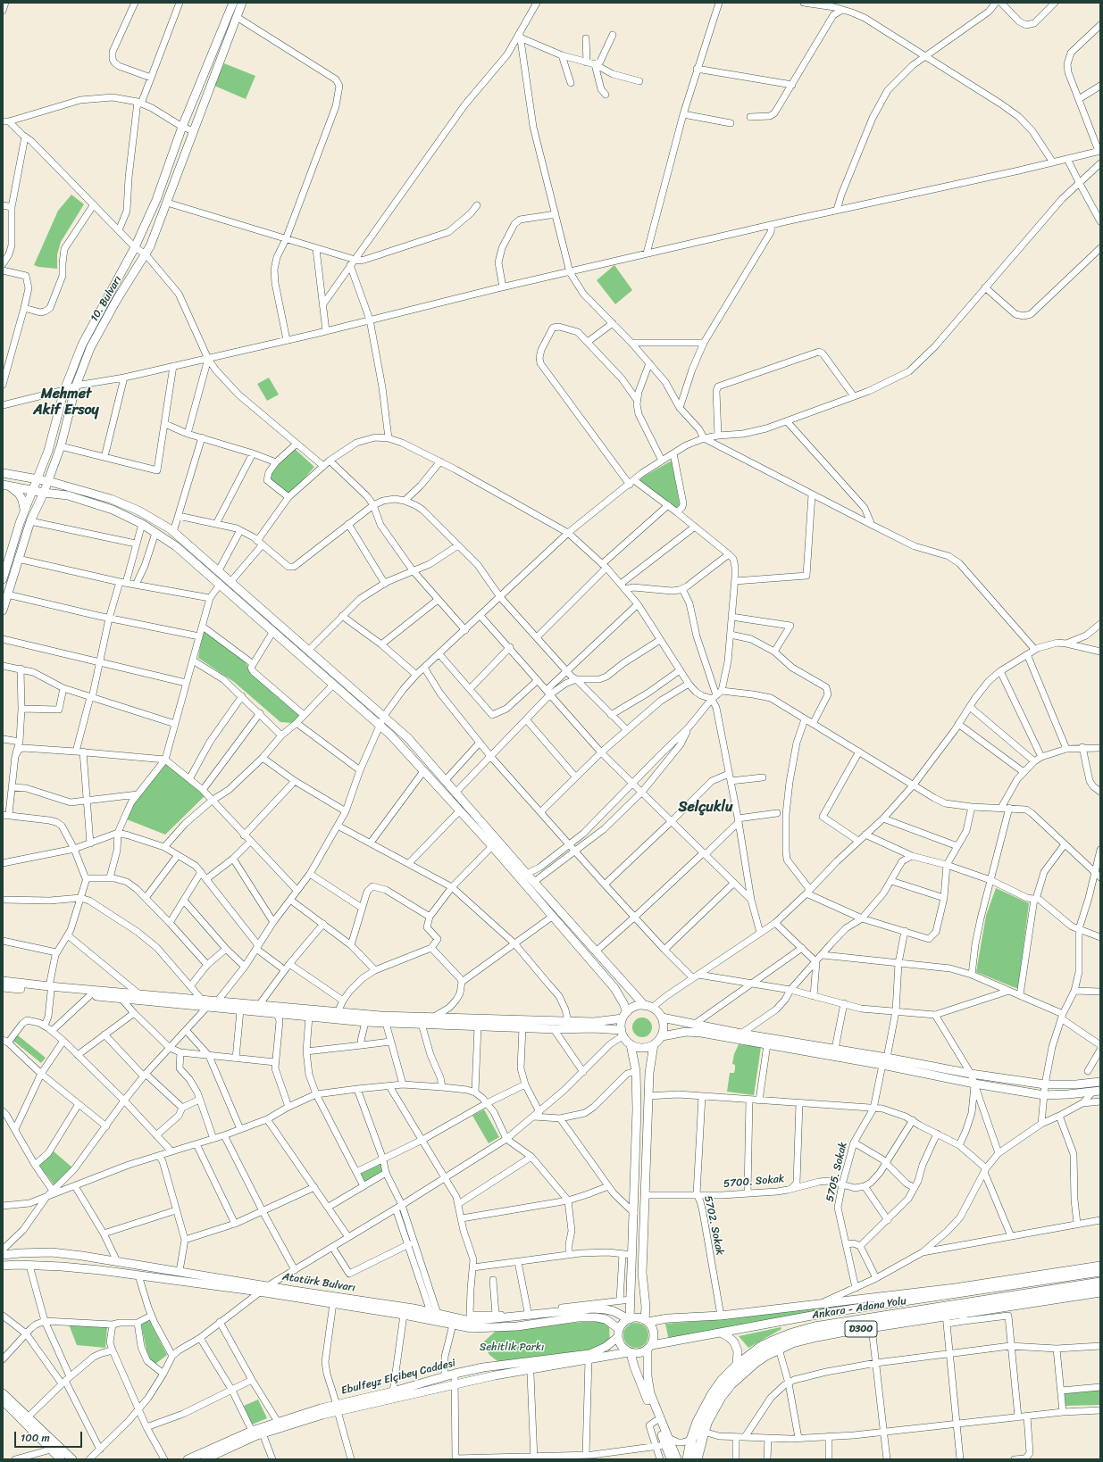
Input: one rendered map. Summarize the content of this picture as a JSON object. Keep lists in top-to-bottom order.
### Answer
{
  "streets": {
    "highway": ["Ankara - Adana Yolu", "D300"],
    "main road": ["10. Bulvarı", "Atatürk Bulvarı", "Ebulfeyz Elçibey Caddesi"],
    "street": ["5705. Sokak", "5700. Sokak", "5702. Sokak"]
  },
  "crossings": [
    ["5705. Sokak", "5700. Sokak"],
    ["5700. Sokak", "5702. Sokak"],
    ["Atatürk Bulvarı", "Ebulfeyz Elçibey Caddesi"]
  ],
  "districts": ["Mehmet Akif Ersoy", "Selçuklu"],
  "parks": ["Sehitlik Parkı"],
  "scale_bar": "100 m"
}
